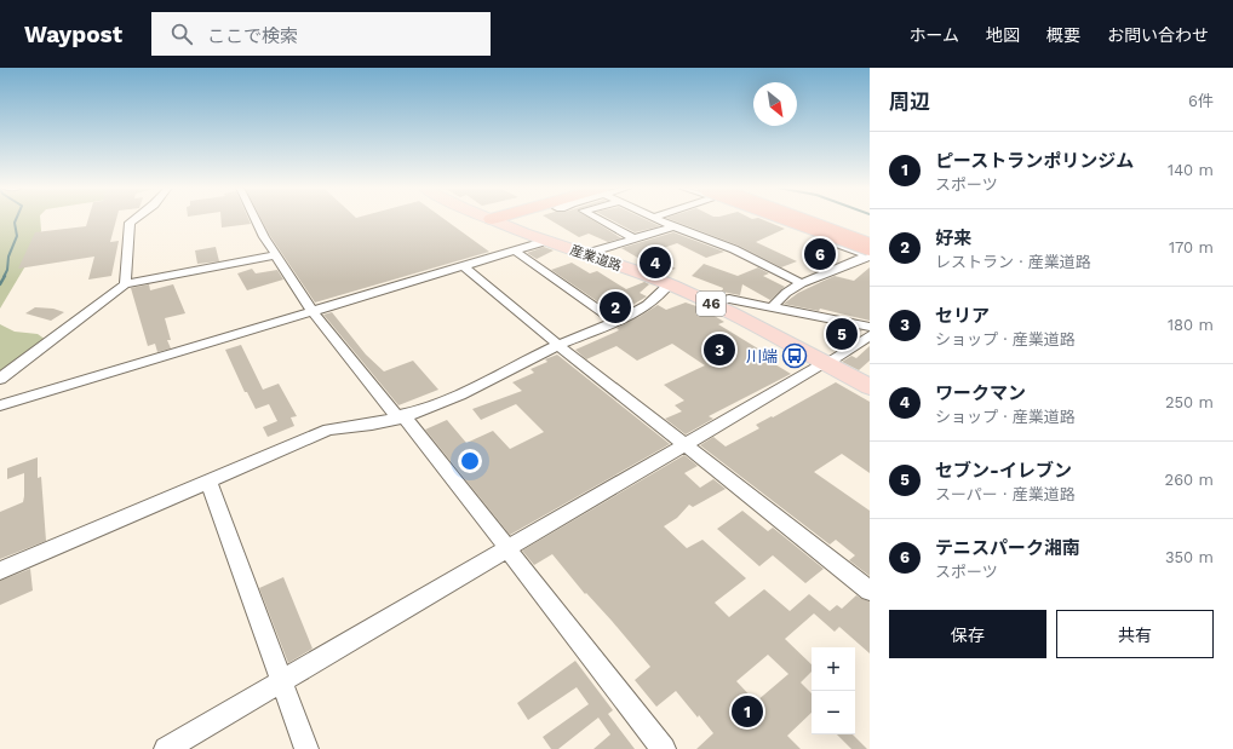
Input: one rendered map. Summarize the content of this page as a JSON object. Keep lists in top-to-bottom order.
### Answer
{
  "streets": {
    "main road": ["産業道路", "46"]
  },
  "places": {
    "bus stop": ["川端"]
  },
  "north": "bottom right",
  "page": {
    "header": "Waypost",
    "search": "ここで検索",
    "nav": [
      "ホーム",
      "地図",
      "概要",
      "お問い合わせ"
    ],
    "heading": ["周辺", "6件"],
    "list": [
      {
        "mark": "1",
        "name": "ピーストランポリンジム",
        "note": "スポーツ",
        "value": "140 m"
      },
      {
        "mark": "2",
        "name": "好来",
        "note": "レストラン · 産業道路",
        "value": "170 m"
      },
      {
        "mark": "3",
        "name": "セリア",
        "note": "ショップ · 産業道路",
        "value": "180 m"
      },
      {
        "mark": "4",
        "name": "ワークマン",
        "note": "ショップ · 産業道路",
        "value": "250 m"
      },
      {
        "mark": "5",
        "name": "セブン-イレブン",
        "note": "スーパー · 産業道路",
        "value": "260 m"
      },
      {
        "mark": "6",
        "name": "テニスパーク湘南",
        "note": "スポーツ",
        "value": "350 m"
      }
    ],
    "pins": [
      "6",
      "4",
      "2",
      "5",
      "3",
      "1"
    ],
    "buttons": ["保存", "共有"],
    "map_buttons": ["+", "−"]
  }
}
